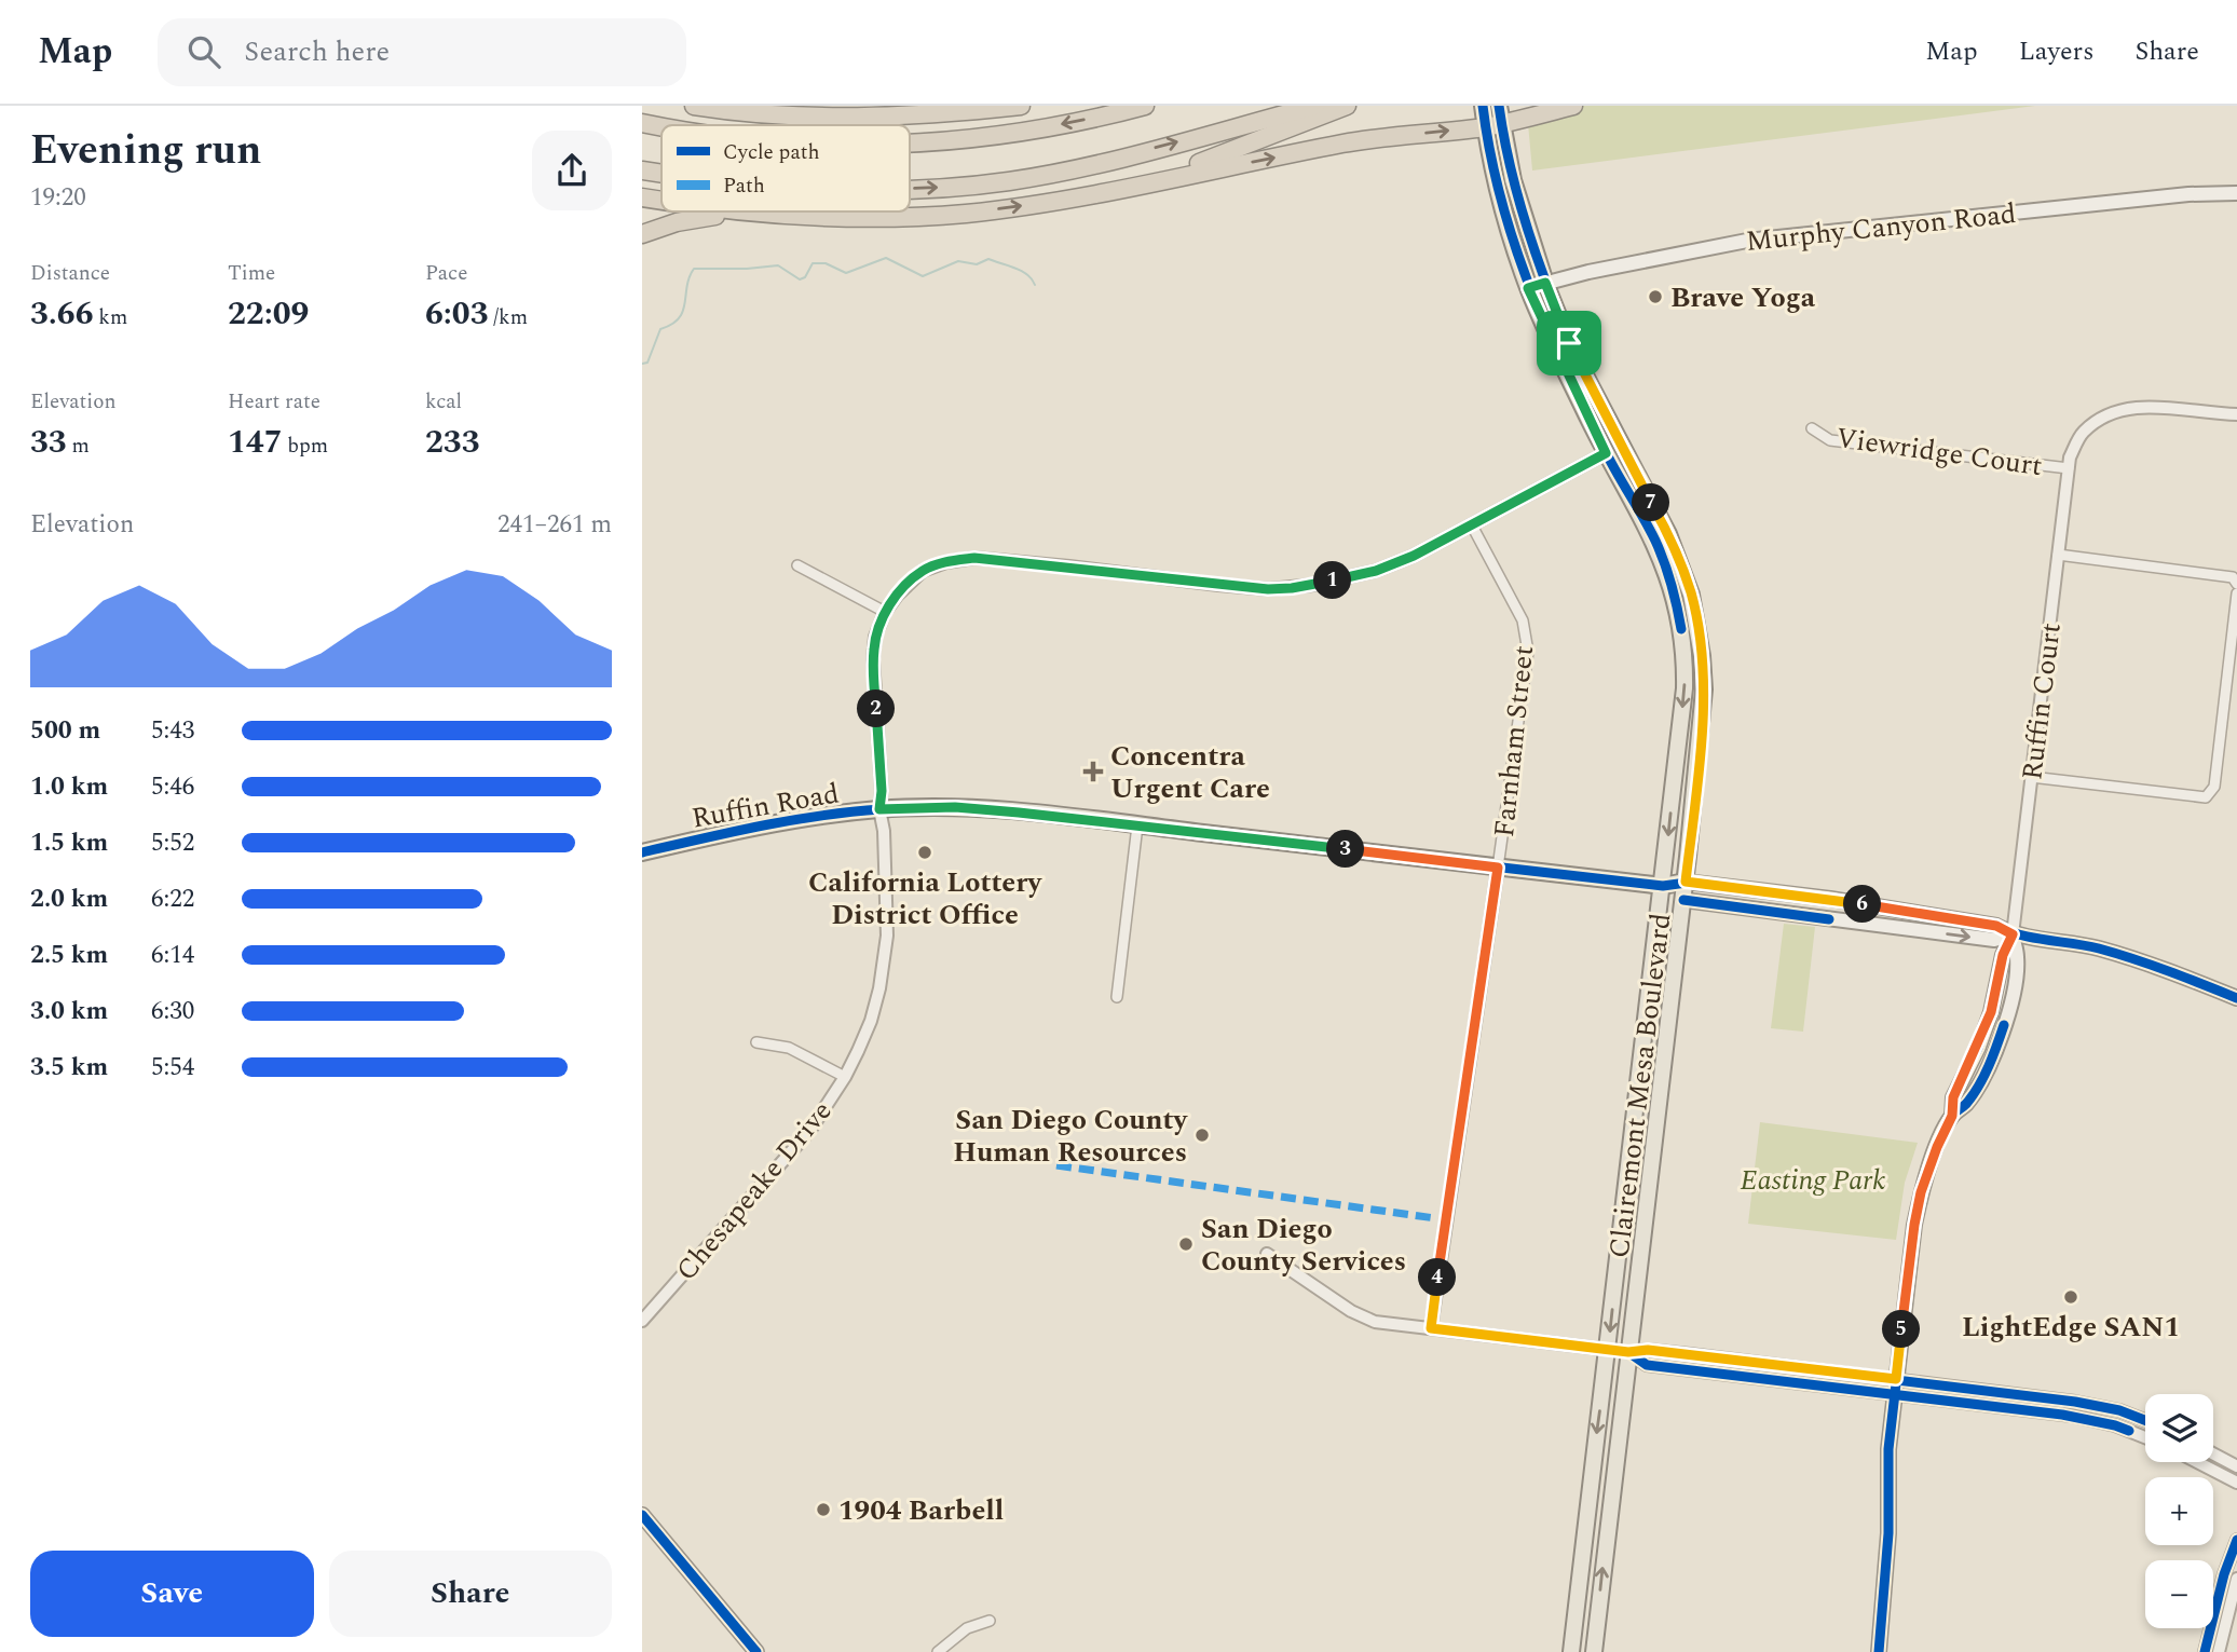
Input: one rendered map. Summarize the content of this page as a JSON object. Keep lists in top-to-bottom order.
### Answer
{
  "streets": {
    "main road": ["Murphy Canyon Road", "Ruffin Road", "Clairemont Mesa Boulevard"],
    "street": [
      "Viewridge Court",
      "Ruffin Court",
      "Farnham Street",
      "Chesapeake Drive"
    ]
  },
  "crossings": [
    ["Murphy Canyon Road", "Clairemont Mesa Boulevard"],
    ["Viewridge Court", "Ruffin Court"],
    ["Ruffin Court", "Ruffin Road"],
    ["Farnham Street", "Ruffin Road"],
    ["Farnham Street", "Chesapeake Drive"],
    ["Ruffin Road", "Clairemont Mesa Boulevard"],
    ["Ruffin Road", "Chesapeake Drive"],
    ["Clairemont Mesa Boulevard", "Chesapeake Drive"]
  ],
  "parks": ["Easting Park"],
  "places": {
    "other": [
      "Brave Yoga",
      "California Lottery District Office",
      "San Diego County Human Resources",
      "San Diego County Services",
      "LightEdge SAN1",
      "1904 Barbell"
    ],
    "health": ["Concentra Urgent Care"]
  },
  "legend": ["Cycle path", "Path"],
  "page": {
    "header": "Map",
    "search": "Search here",
    "nav": ["Map", "Layers", "Share"],
    "heading": ["Evening run", "19:20"],
    "stats": [
      ["Distance", "3.66 km"],
      ["Time", "22:09"],
      ["Pace", "6:03 /km"],
      ["Elevation", "33 m"],
      ["Heart rate", "147 bpm"],
      ["kcal", "233"]
    ],
    "pins": [
      "7",
      "1",
      "2",
      "3",
      "6",
      "4",
      "5"
    ],
    "chart": ["Elevation", "241–261 m"],
    "list": [
      {
        "name": "500 m",
        "note": "5:43"
      },
      {
        "name": "1.0 km",
        "note": "5:46"
      },
      {
        "name": "1.5 km",
        "note": "5:52"
      },
      {
        "name": "2.0 km",
        "note": "6:22"
      },
      {
        "name": "2.5 km",
        "note": "6:14"
      },
      {
        "name": "3.0 km",
        "note": "6:30"
      },
      {
        "name": "3.5 km",
        "note": "5:54"
      }
    ],
    "map_buttons": ["+", "−"],
    "buttons": ["Save", "Share"]
  }
}
